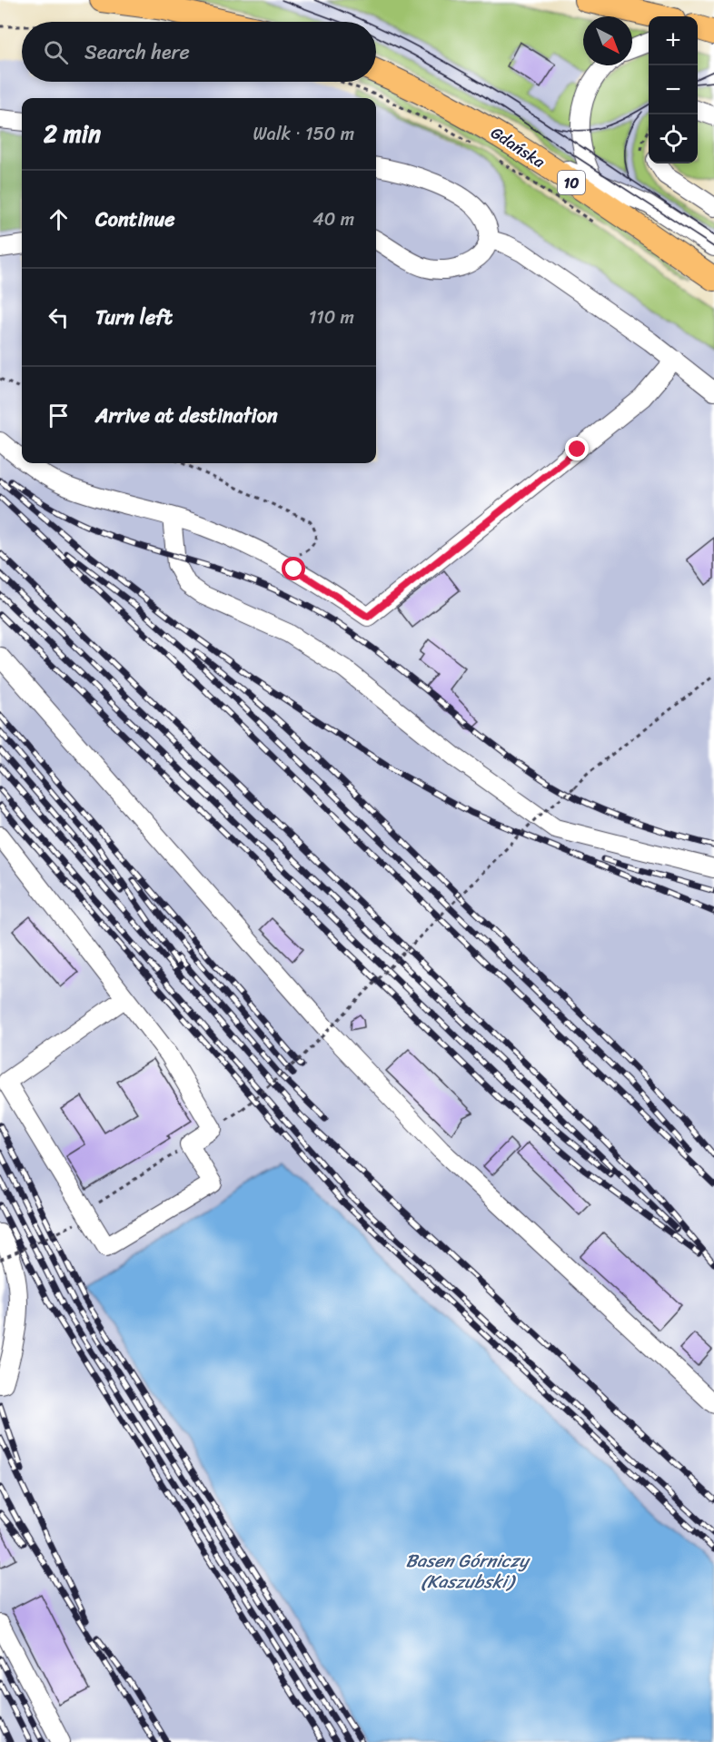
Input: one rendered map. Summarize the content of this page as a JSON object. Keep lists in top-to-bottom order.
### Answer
{
  "streets": {
    "main road": ["Gdańska", "10"]
  },
  "water": ["Basen Górniczy (Kaszubski)"],
  "north": "bottom right",
  "page": {
    "map_buttons": ["+", "−"],
    "search": "Search here",
    "heading": ["2 min", "Walk · 150 m"],
    "list": [
      ["Continue", "40 m"],
      ["Turn left", "110 m"],
      "Arrive at destination"
    ]
  }
}
